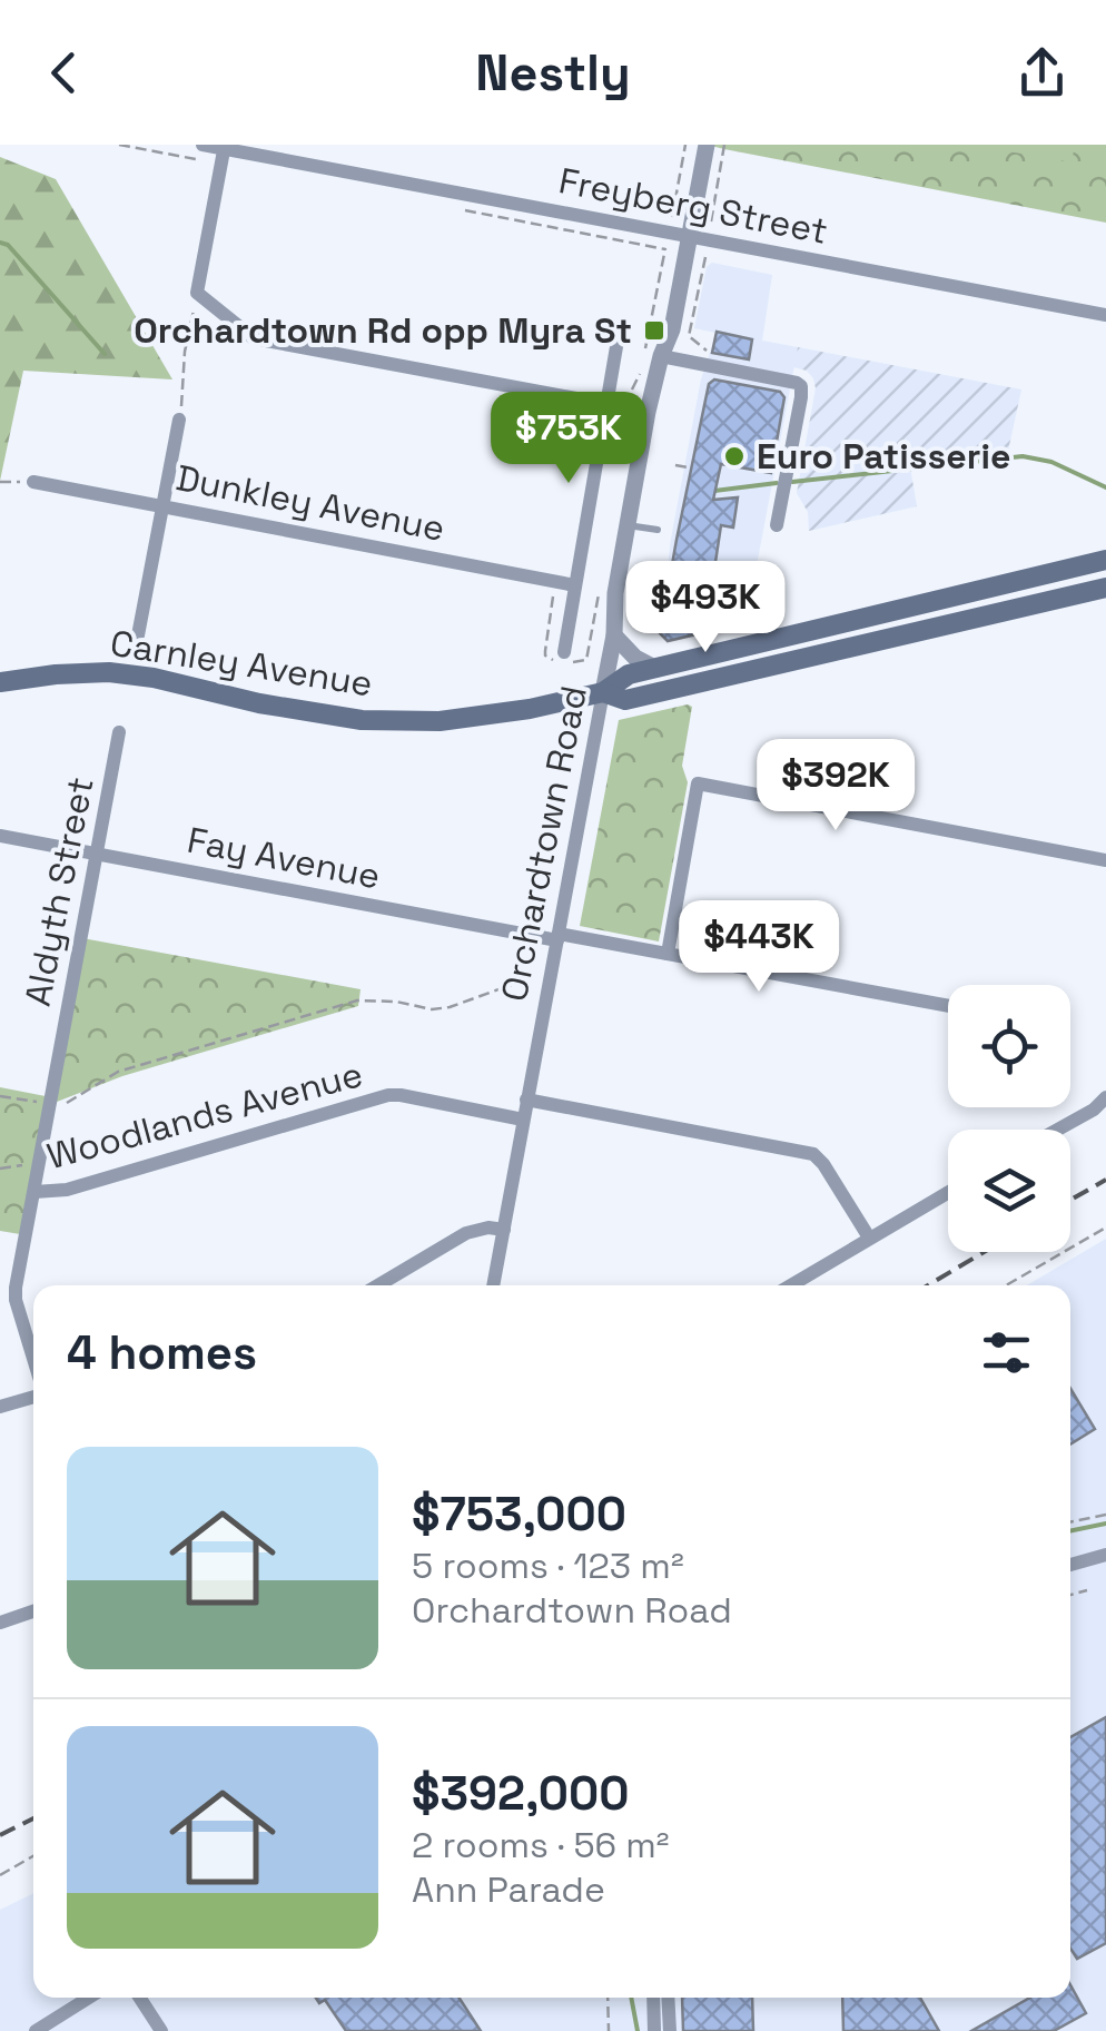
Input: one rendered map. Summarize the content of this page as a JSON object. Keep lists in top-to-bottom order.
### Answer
{
  "streets": {
    "main road": ["Carnley Avenue"],
    "street": [
      "Freyberg Street",
      "Dunkley Avenue",
      "Orchardtown Road",
      "Fay Avenue",
      "Aldyth Street",
      "Woodlands Avenue"
    ]
  },
  "crossings": [
    ["Freyberg Street", "Orchardtown Road"],
    ["Dunkley Avenue", "Orchardtown Road"],
    ["Carnley Avenue", "Orchardtown Road"],
    ["Orchardtown Road", "Fay Avenue"],
    ["Orchardtown Road", "Woodlands Avenue"],
    ["Fay Avenue", "Aldyth Street"],
    ["Aldyth Street", "Woodlands Avenue"]
  ],
  "places": {
    "transit": ["Orchardtown Rd opp Myra St"],
    "other": ["Euro Patisserie"]
  },
  "page": {
    "header": "Nestly",
    "price": [
      "$753K",
      "$493K",
      "$392K",
      "$443K"
    ],
    "heading": "4 homes",
    "list": [
      {
        "name": "$753,000",
        "note": "5 rooms · 123 m² · Orchardtown Road"
      },
      {
        "name": "$392,000",
        "note": "2 rooms · 56 m² · Ann Parade"
      }
    ]
  }
}
